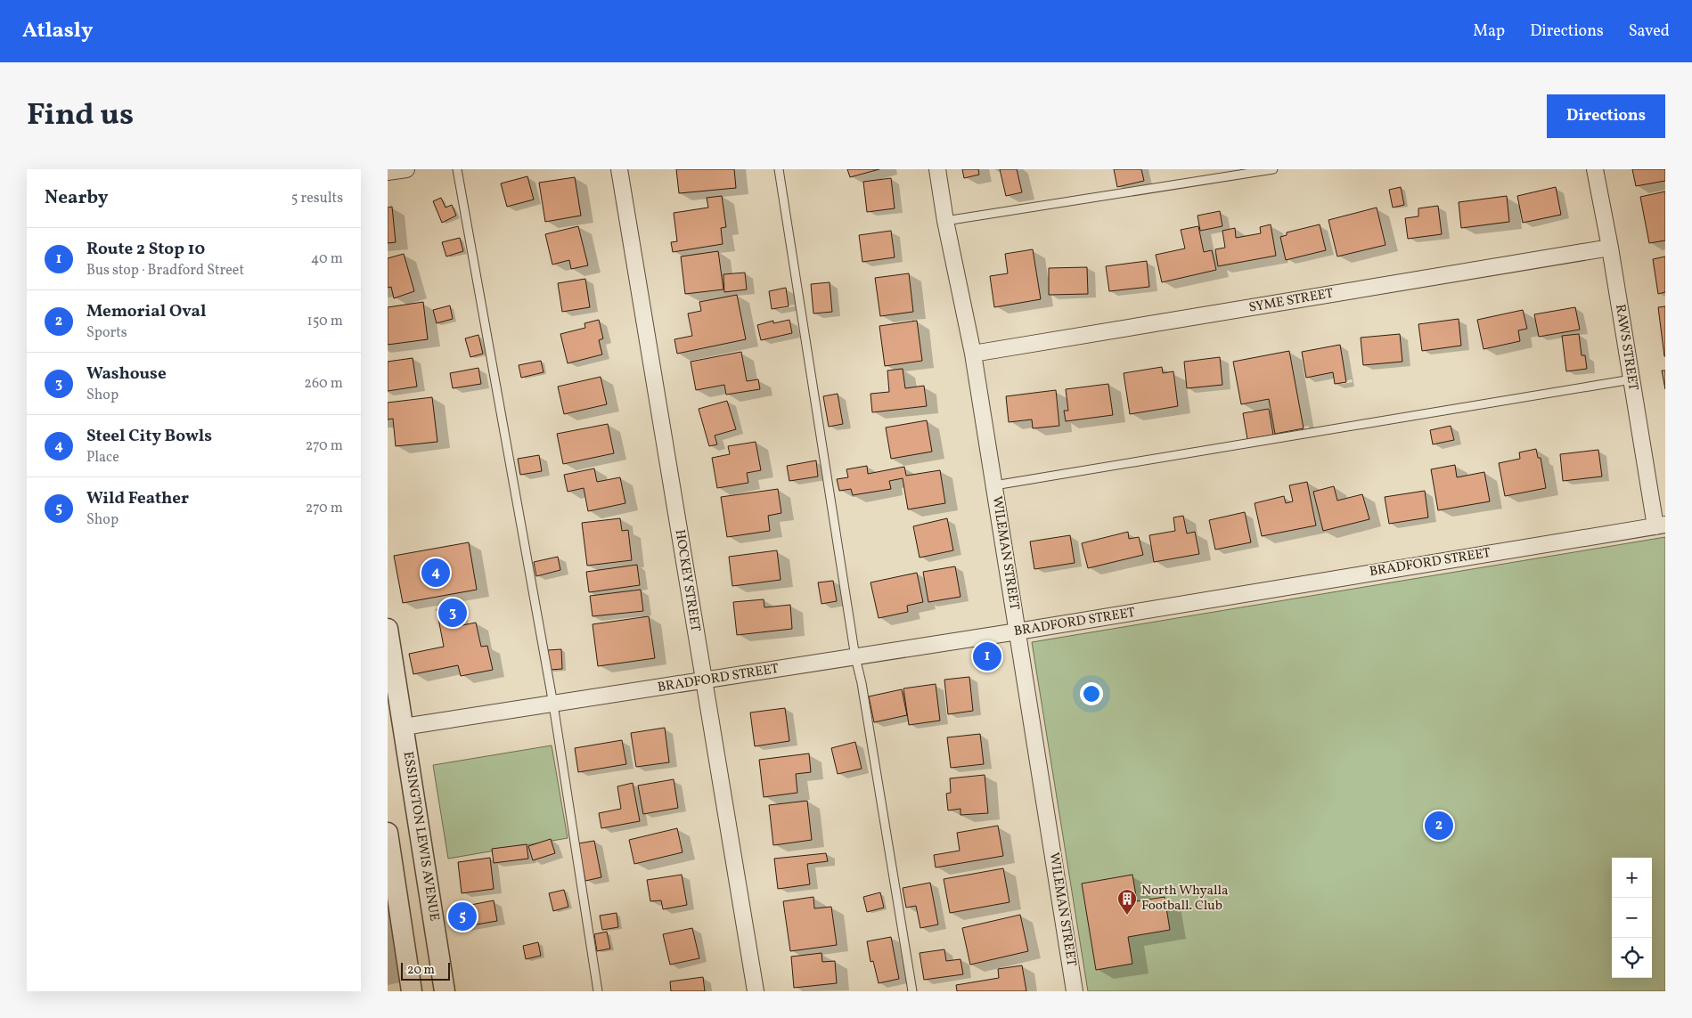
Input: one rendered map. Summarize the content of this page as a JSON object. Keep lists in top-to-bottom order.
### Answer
{
  "streets": {
    "street": [
      "SYME STREET",
      "RAWS STREET",
      "WILEMAN STREET",
      "BRADFORD STREET",
      "HOCKEY STREET",
      "ESSINGTON LEWIS AVENUE"
    ]
  },
  "crossings": [
    ["SYME STREET", "RAWS STREET"],
    ["SYME STREET", "WILEMAN STREET"],
    ["RAWS STREET", "BRADFORD STREET"],
    ["WILEMAN STREET", "BRADFORD STREET"],
    ["BRADFORD STREET", "HOCKEY STREET"],
    ["BRADFORD STREET", "ESSINGTON LEWIS AVENUE"]
  ],
  "places": {
    "building": ["North Whyalla Football. Club"]
  },
  "scale_bar": "20 m",
  "page": {
    "header": "Atlasly",
    "nav": ["Map", "Directions", "Saved"],
    "title": "Find us",
    "buttons": "Directions",
    "heading": ["Nearby", "5 results"],
    "list": [
      {
        "mark": "1",
        "name": "Route 2 Stop 10",
        "note": "Bus stop · Bradford Street",
        "value": "40 m"
      },
      {
        "mark": "2",
        "name": "Memorial Oval",
        "note": "Sports",
        "value": "150 m"
      },
      {
        "mark": "3",
        "name": "Washouse",
        "note": "Shop",
        "value": "260 m"
      },
      {
        "mark": "4",
        "name": "Steel City Bowls",
        "note": "Place",
        "value": "270 m"
      },
      {
        "mark": "5",
        "name": "Wild Feather",
        "note": "Shop",
        "value": "270 m"
      }
    ],
    "pins": [
      "4",
      "3",
      "1",
      "2",
      "5"
    ],
    "map_buttons": ["+", "−"],
    "scale": "20 m"
  }
}
